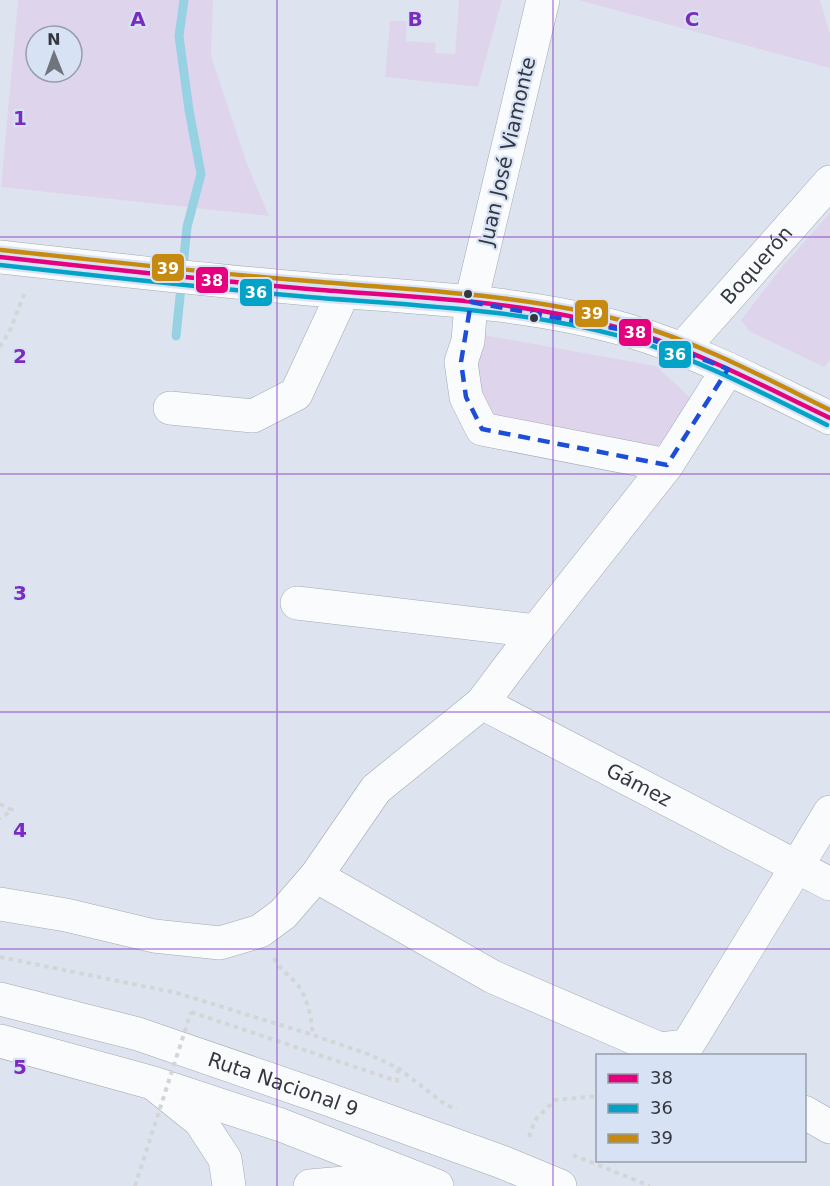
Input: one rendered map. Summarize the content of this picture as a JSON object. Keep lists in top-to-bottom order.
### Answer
{
  "streets": {
    "main road": [
      "Juan José Viamonte",
      "Boquerón",
      "Gámez",
      "Ruta Nacional 9"
    ]
  },
  "lines": ["transit line 39", "transit line 38", "transit line 36"],
  "legend": ["38", "36", "39"],
  "north": "top",
  "grid": {
    "columns": ["A", "B", "C"],
    "rows": [
      "1",
      "2",
      "3",
      "4",
      "5"
    ]
  }
}
